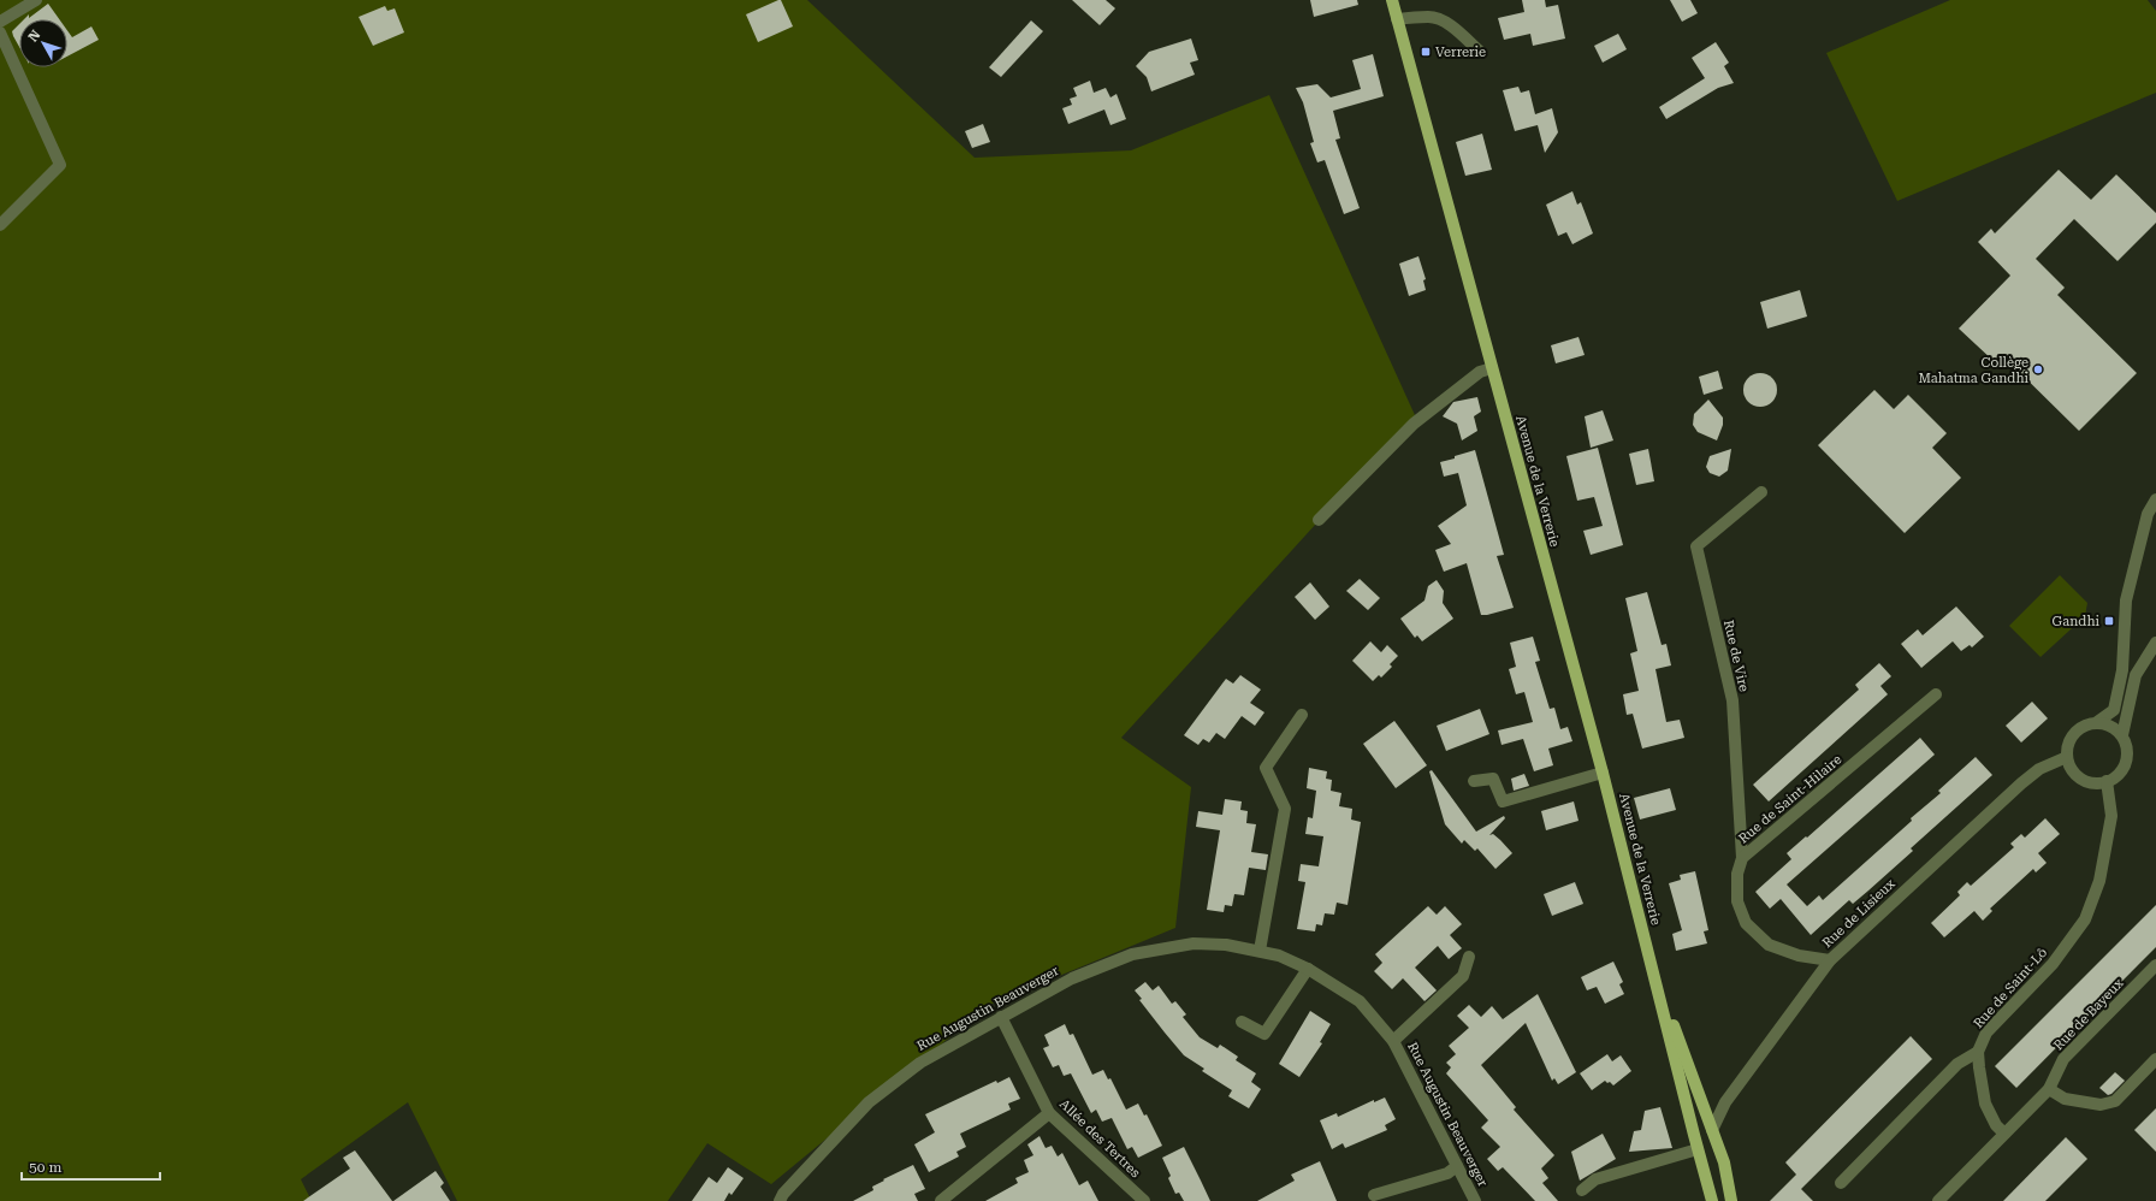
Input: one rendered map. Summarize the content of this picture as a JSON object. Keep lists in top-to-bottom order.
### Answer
{
  "streets": {
    "main road": ["Avenue de la Verrerie"],
    "street": [
      "Rue de Vire",
      "Rue de Saint-Hilaire",
      "Rue de Lisieux",
      "Rue de Saint-Lô",
      "Rue Augustin Beauverger",
      "Rue de Bayeux",
      "Allée des Tertres"
    ]
  },
  "crossings": [
    ["Avenue de la Verrerie", "Rue de Lisieux"],
    ["Rue de Vire", "Rue de Saint-Hilaire"],
    ["Rue de Saint-Hilaire", "Rue de Lisieux"],
    ["Rue de Lisieux", "Rue de Saint-Lô"],
    ["Rue Augustin Beauverger", "Allée des Tertres"]
  ],
  "places": {
    "transit": ["Verrerie", "Gandhi"],
    "other": ["Collège Mahatma Gandhi"]
  },
  "scale_bar": "50 m",
  "north": "top left"
}
